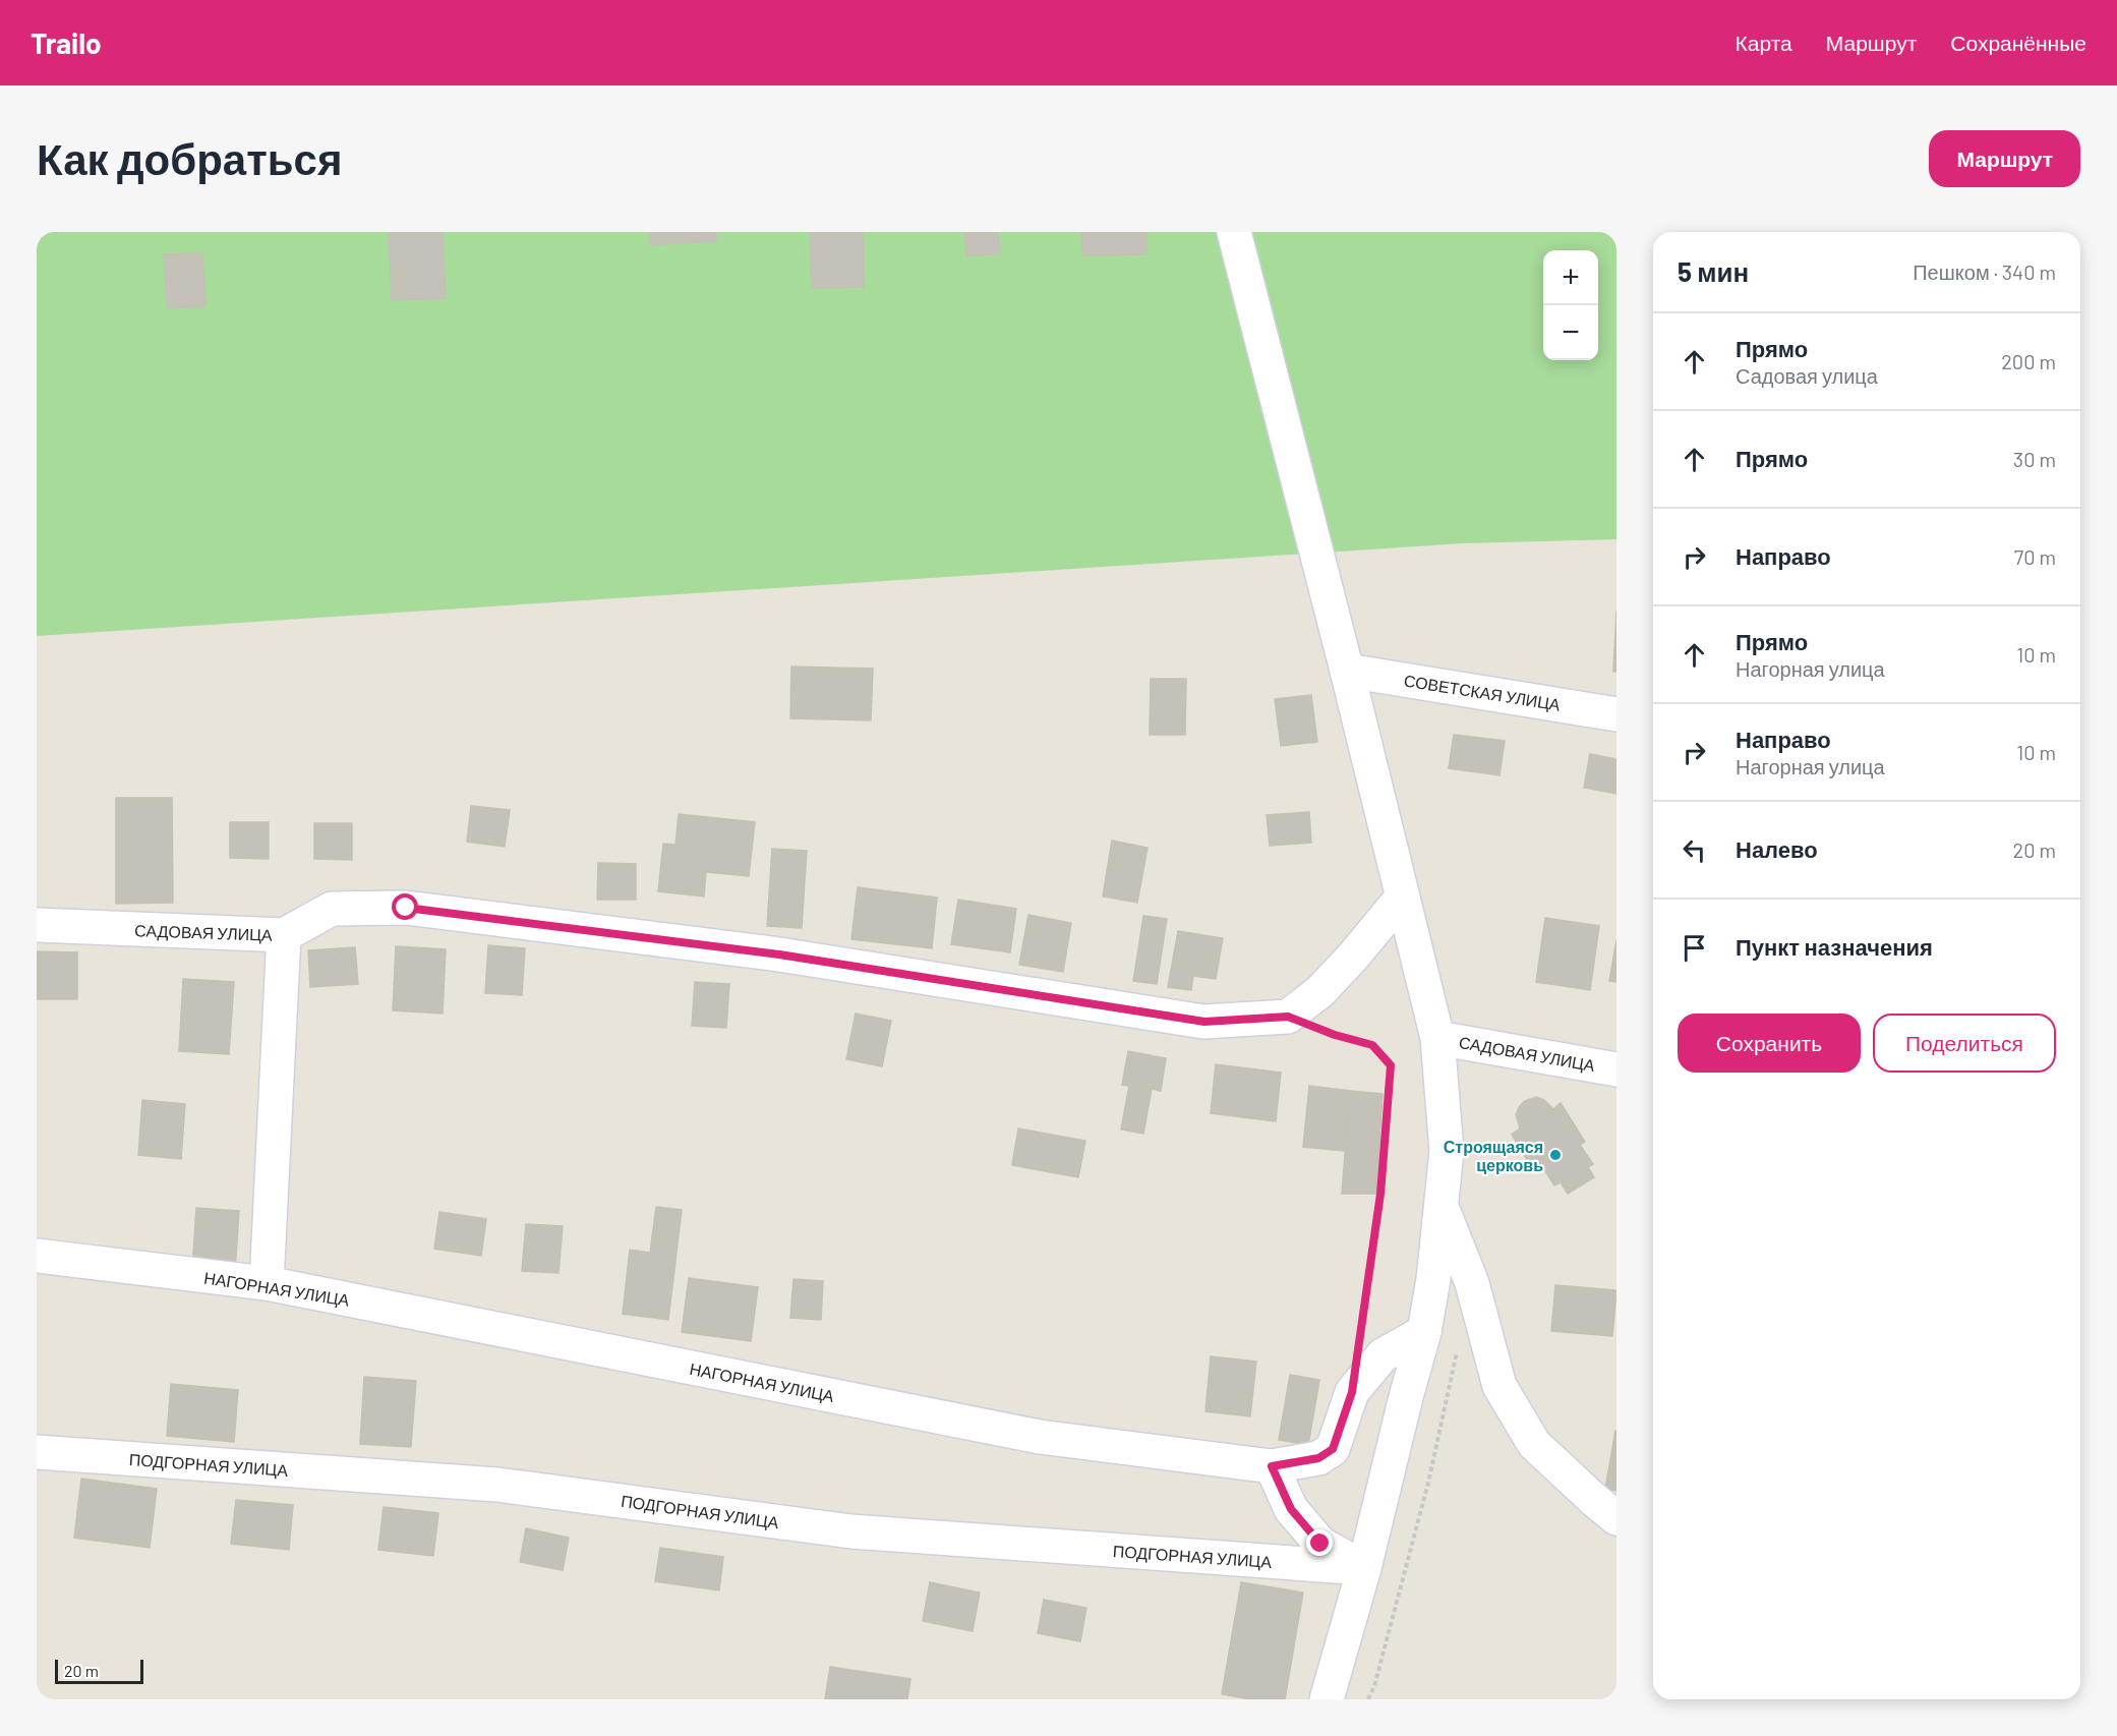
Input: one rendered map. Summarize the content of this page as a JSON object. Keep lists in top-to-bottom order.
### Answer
{
  "streets": {
    "street": [
      "СОВЕТСКАЯ УЛИЦА",
      "САДОВАЯ УЛИЦА",
      "НАГОРНАЯ УЛИЦА",
      "ПОДГОРНАЯ УЛИЦА"
    ]
  },
  "places": ["Строящаяся церковь"],
  "scale_bar": "20 m",
  "page": {
    "header": "Trailo",
    "nav": ["Карта", "Маршрут", "Сохранённые"],
    "buttons": [
      "Маршрут",
      ["Сохранить", "Поделиться"]
    ],
    "title": "Как добраться",
    "heading": ["5 мин", "Пешком · 340 m"],
    "map_buttons": ["+", "−"],
    "list": [
      ["Прямо", "Садовая улица", "200 m"],
      ["Прямо", "30 m"],
      ["Направо", "70 m"],
      ["Прямо", "Нагорная улица", "10 m"],
      ["Направо", "Нагорная улица", "10 m"],
      ["Налево", "20 m"],
      "Пункт назначения"
    ],
    "scale": "20 m"
  }
}
